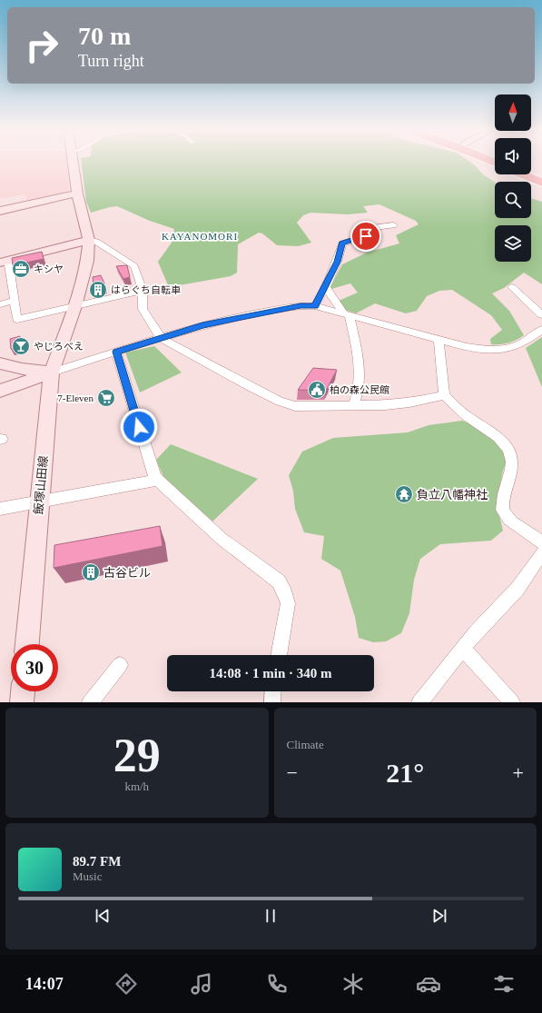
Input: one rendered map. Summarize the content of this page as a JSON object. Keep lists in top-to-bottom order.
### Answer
{
  "streets": {
    "street": ["飯塚山田線"]
  },
  "districts": ["KAYANOMORI"],
  "places": {
    "office": ["キシヤ"],
    "building": ["はらぐち自転車", "古谷ビル"],
    "bar": ["やじろべえ"],
    "public building": ["柏の森公民館"],
    "supermarket": ["7-Eleven"],
    "temple": ["負立八幡神社"]
  },
  "north": "top",
  "page": {
    "turn": ["70 m", "Turn right"],
    "limit": "30",
    "trip": "14:08 · 1 min · 340 m",
    "tile": [
      ["29", "km/h"],
      "Climate"
    ],
    "heat": ["−", "21°", "+"],
    "song": ["89.7 FM", "Music"],
    "tabs": "14:07"
  }
}
